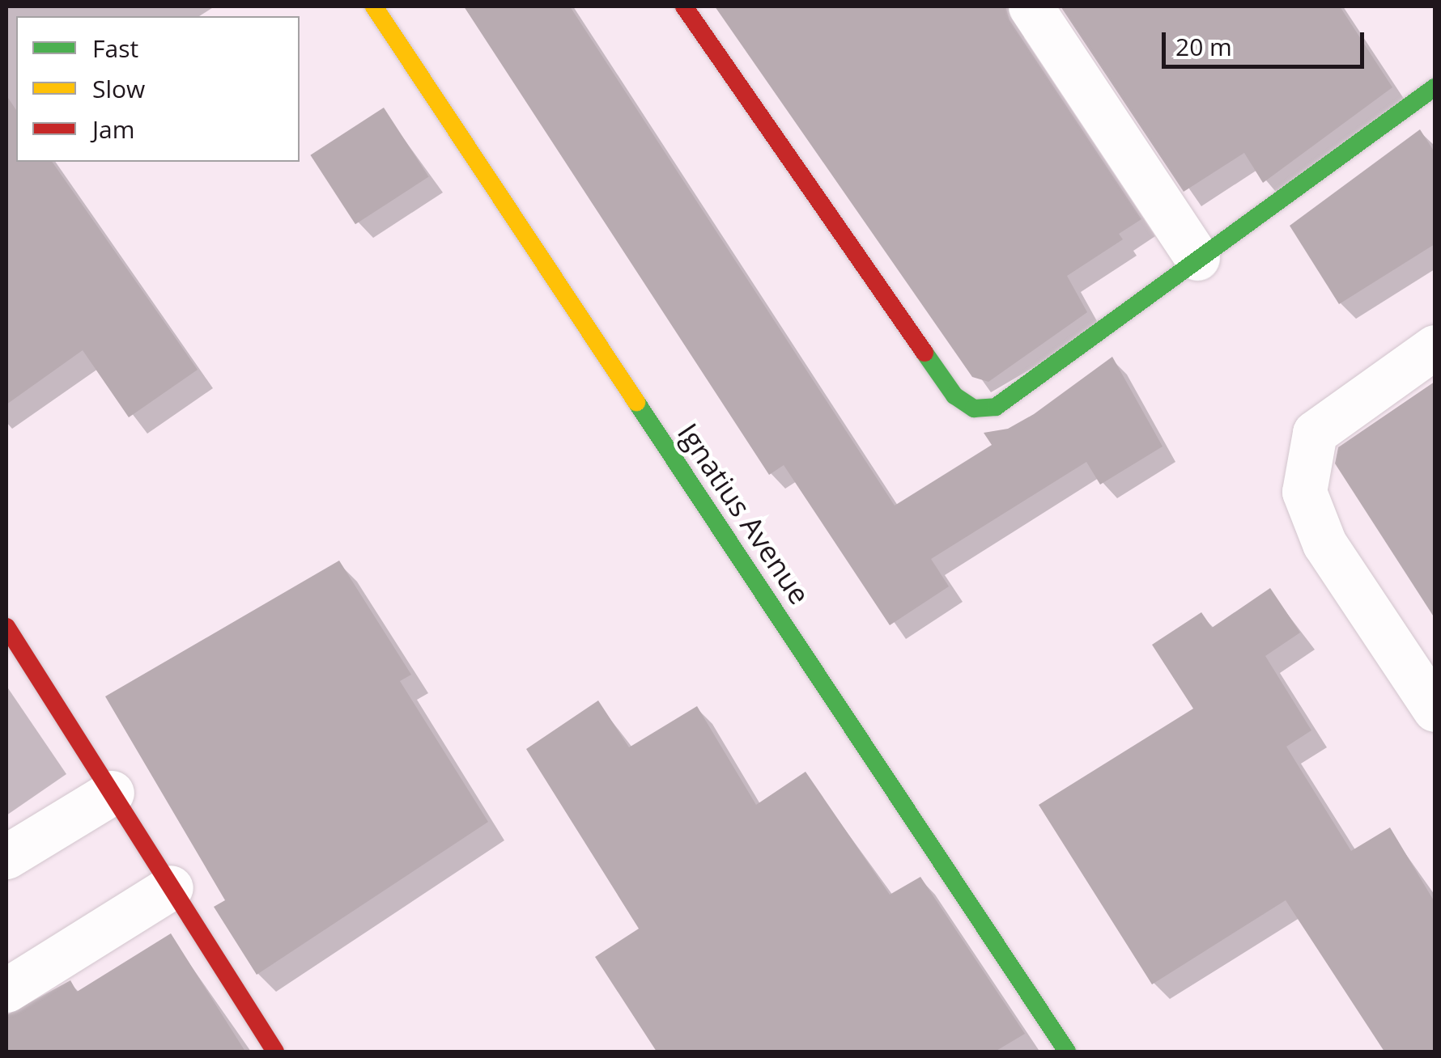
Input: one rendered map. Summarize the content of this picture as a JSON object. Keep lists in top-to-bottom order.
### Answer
{
  "streets": {
    "street": ["Ignatius Avenue"]
  },
  "legend": ["Fast", "Slow", "Jam"],
  "scale_bar": "20 m"
}
